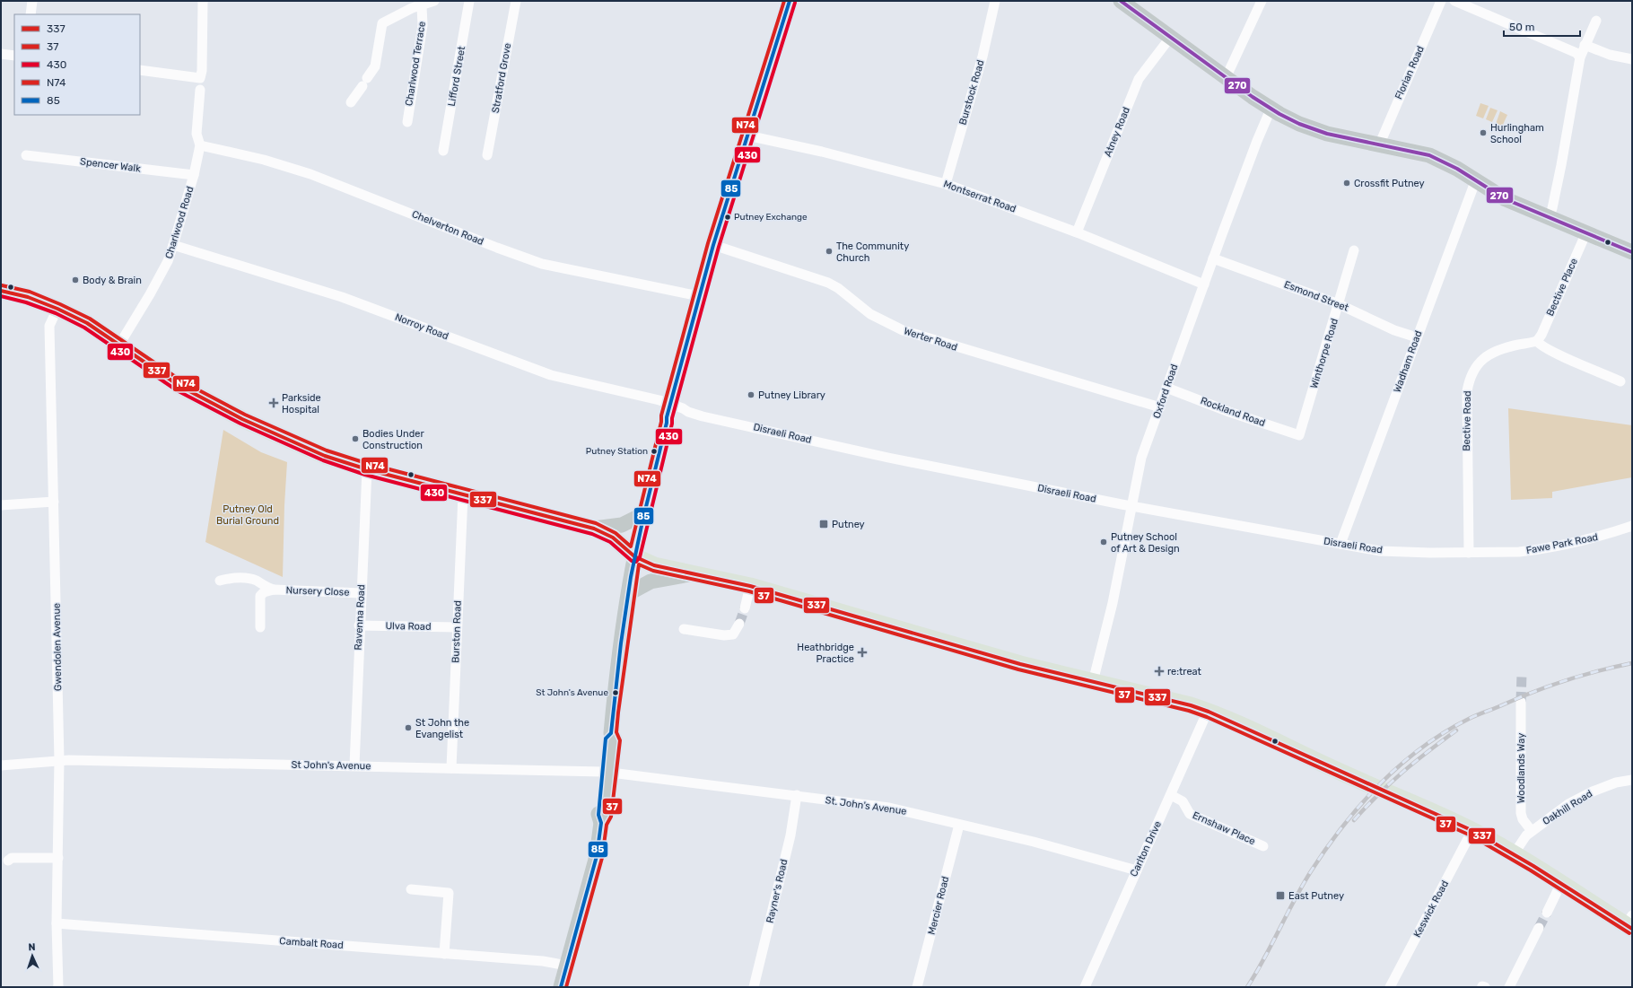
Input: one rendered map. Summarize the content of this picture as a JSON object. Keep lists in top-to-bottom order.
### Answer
{
  "streets": {
    "street": [
      "Charlwood Terrace",
      "Florian Road",
      "Lifford Street",
      "Stratford Grove",
      "Burstock Road",
      "Atney Road",
      "Spencer Walk",
      "Montserrat Road",
      "Charlwood Road",
      "Chelverton Road",
      "Bective Place",
      "Esmond Street",
      "Norroy Road",
      "Werter Road",
      "Winthorpe Road",
      "Wadham Road",
      "Oxford Road",
      "Rockland Road",
      "Bective Road",
      "Disraeli Road",
      "Fawe Park Road",
      "Nursery Close",
      "Ravenna Road",
      "Ulva Road",
      "Burston Road",
      "Gwendolen Avenue",
      "St John's Avenue",
      "Woodlands Way",
      "St. John's Avenue",
      "Oakhill Road",
      "Ernshaw Place",
      "Carlton Drive",
      "Rayner's Road",
      "Mercier Road",
      "Keswick Road",
      "Cambalt Road"
    ]
  },
  "crossings": [
    ["Burstock Road", "Montserrat Road"],
    ["Atney Road", "Montserrat Road"],
    ["Spencer Walk", "Charlwood Road"],
    ["Montserrat Road", "Oxford Road"],
    ["Charlwood Road", "Chelverton Road"],
    ["Charlwood Road", "Norroy Road"],
    ["Bective Place", "Bective Road"],
    ["Esmond Street", "Winthorpe Road"],
    ["Esmond Street", "Wadham Road"],
    ["Esmond Street", "Oxford Road"],
    ["Norroy Road", "Disraeli Road"],
    ["Werter Road", "Oxford Road"],
    ["Winthorpe Road", "Rockland Road"],
    ["Wadham Road", "Disraeli Road"],
    ["Oxford Road", "Rockland Road"],
    ["Oxford Road", "Disraeli Road"],
    ["Bective Road", "Disraeli Road"],
    ["Bective Road", "Fawe Park Road"],
    ["Disraeli Road", "Fawe Park Road"],
    ["Nursery Close", "Ravenna Road"],
    ["Ravenna Road", "Ulva Road"],
    ["Ravenna Road", "St John's Avenue"],
    ["Ulva Road", "Burston Road"],
    ["Burston Road", "St John's Avenue"],
    ["Gwendolen Avenue", "St John's Avenue"],
    ["Gwendolen Avenue", "Cambalt Road"],
    ["St John's Avenue", "St. John's Avenue"],
    ["Woodlands Way", "Oakhill Road"],
    ["St. John's Avenue", "Carlton Drive"],
    ["St. John's Avenue", "Rayner's Road"],
    ["St. John's Avenue", "Mercier Road"],
    ["Ernshaw Place", "Carlton Drive"]
  ],
  "parks": ["Putney Old Burial Ground"],
  "places": {
    "other": [
      "Hurlingham School",
      "Crossfit Putney",
      "Putney Exchange",
      "The Community Church",
      "Body & Brain",
      "Putney Library",
      "Bodies Under Construction",
      "Putney Station",
      "Putney School of Art & Design",
      "St John's Avenue",
      "St John the Evangelist"
    ],
    "health": ["Parkside Hospital", "Heathbridge Practice", "re:treat"],
    "transit": ["Putney", "East Putney"]
  },
  "lines": [
    "transit line N74",
    "transit line 85",
    "transit line 270",
    "transit line 430",
    "transit line 337",
    "transit line 37"
  ],
  "legend": [
    "337",
    "37",
    "430",
    "N74",
    "85"
  ],
  "scale_bar": "50 m",
  "north": "top"
}
